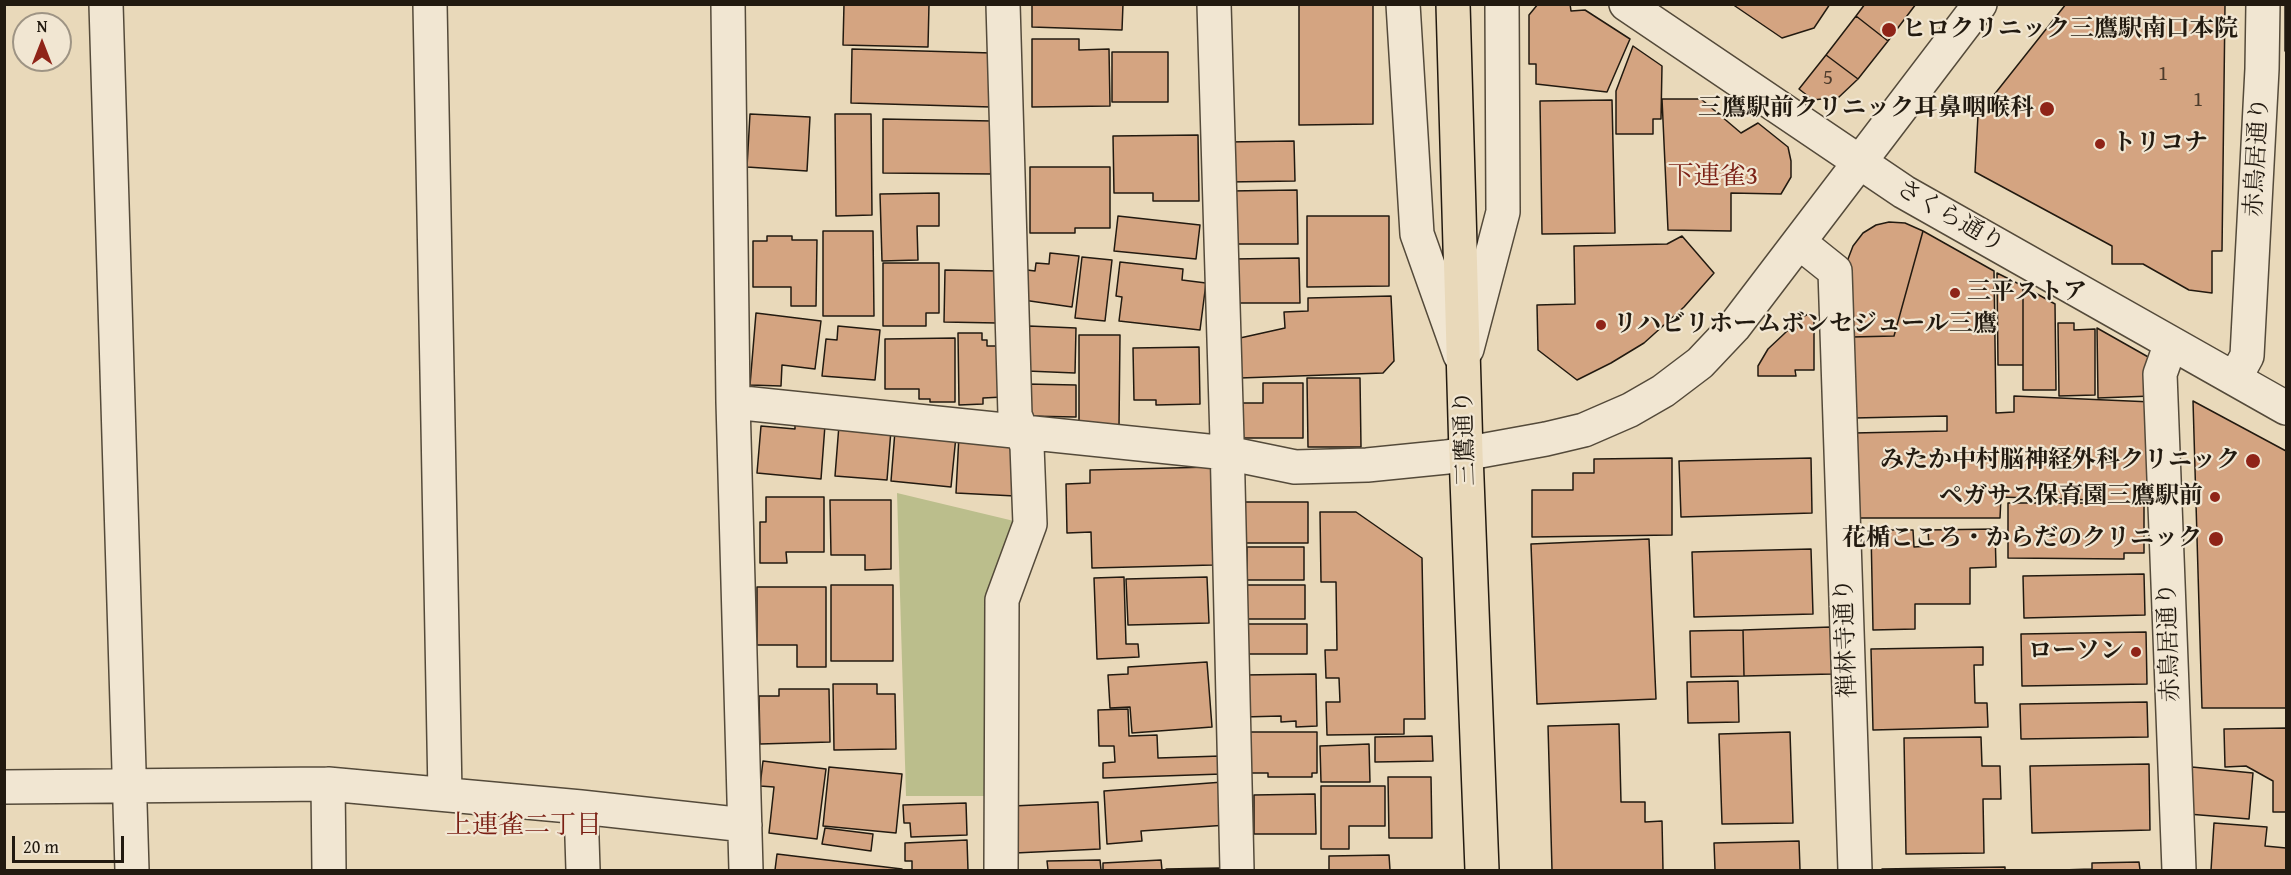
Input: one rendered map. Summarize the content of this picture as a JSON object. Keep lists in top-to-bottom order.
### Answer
{
  "streets": {
    "main road": ["三鷹通り"],
    "street": ["赤鳥居通り", "さくら通り", "禅林寺通り"]
  },
  "crossings": [
    ["赤鳥居通り", "さくら通り"]
  ],
  "districts": ["下連雀3", "上連雀二丁目"],
  "places": [
    "ヒロクリニック三鷹駅南口本院",
    "三鷹駅前クリニック耳鼻咽喉科",
    "トリコナ",
    "三平ストア",
    "リハビリホームボンセジュール三鷹",
    "みたか中村脳神経外科クリニック",
    "ペガサス保育園三鷹駅前",
    "花楯こころ・からだのクリニック",
    "ローソン"
  ],
  "house_numbers": ["1", "5", "1"],
  "scale_bar": "20 m",
  "north": "top"
}
